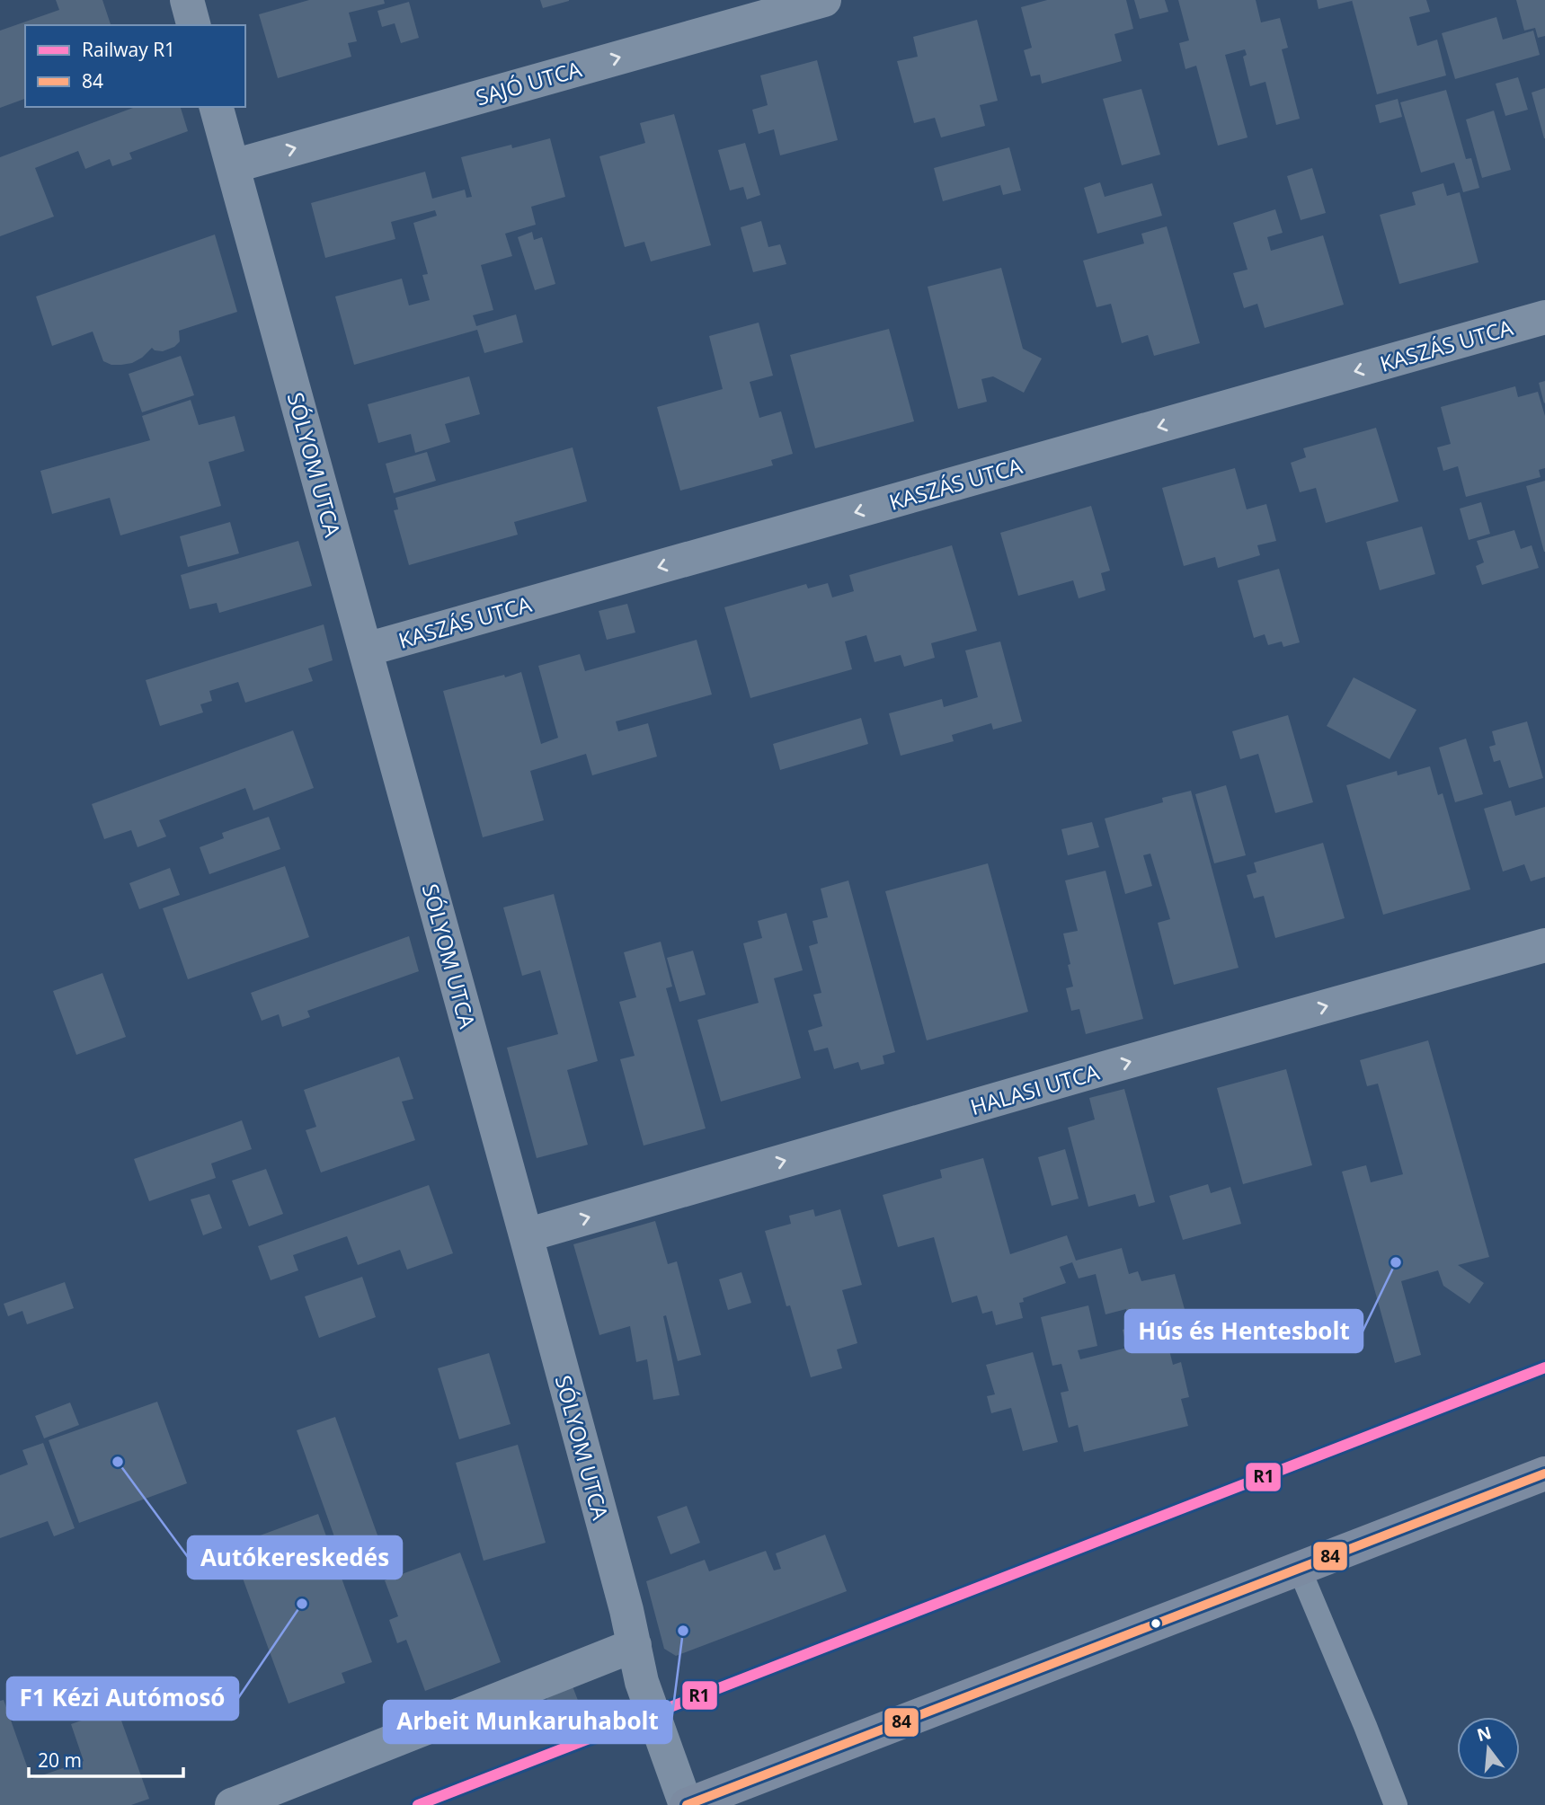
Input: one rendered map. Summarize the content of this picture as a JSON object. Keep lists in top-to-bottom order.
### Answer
{
  "streets": {
    "street": [
      "SAJÓ UTCA",
      "KASZÁS UTCA",
      "SÓLYOM UTCA",
      "HALASI UTCA"
    ]
  },
  "crossings": [
    ["SAJÓ UTCA", "SÓLYOM UTCA"],
    ["KASZÁS UTCA", "SÓLYOM UTCA"],
    ["SÓLYOM UTCA", "HALASI UTCA"]
  ],
  "one_way": ["SAJÓ UTCA", "KASZÁS UTCA", "HALASI UTCA"],
  "places": [
    "Hús és Hentesbolt",
    "Autókereskedés",
    "F1 Kézi Autómosó",
    "Arbeit Munkaruhabolt"
  ],
  "lines": ["rail line R1", "transit line 84"],
  "legend": ["Railway R1", "84"],
  "scale_bar": "20 m",
  "north": "top"
}
